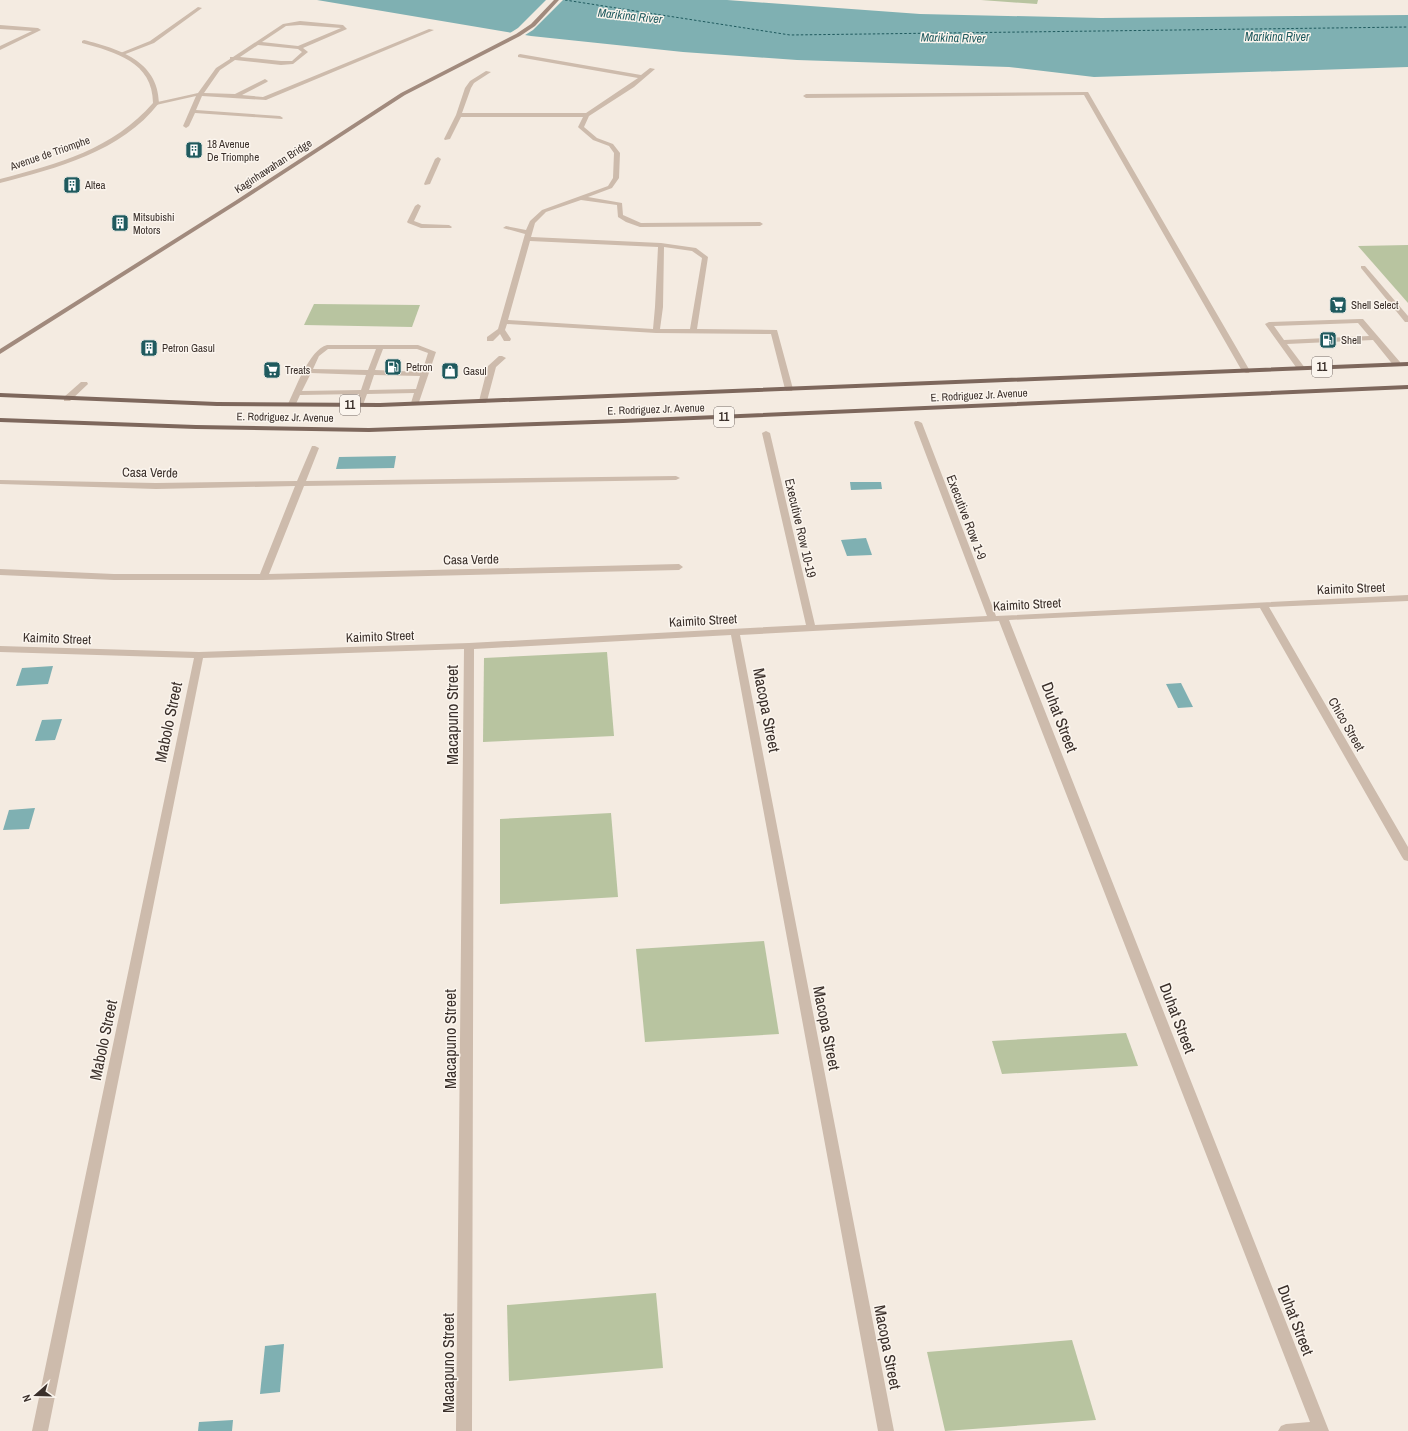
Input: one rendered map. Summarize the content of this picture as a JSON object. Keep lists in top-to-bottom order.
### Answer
{
  "streets": {
    "main road": ["Kaginhawahan Bridge", "11", "E. Rodriguez Jr. Avenue"],
    "street": [
      "Avenue de Triomphe",
      "Casa Verde",
      "Executive Row 1-9",
      "Executive Row 10-19",
      "Kaimito Street",
      "Macopa Street",
      "Macapuno Street",
      "Duhat Street",
      "Mabolo Street",
      "Chico Street"
    ]
  },
  "crossings": [
    ["Executive Row 1-9", "Kaimito Street"],
    ["Executive Row 1-9", "Duhat Street"],
    ["Executive Row 10-19", "Kaimito Street"],
    ["Kaimito Street", "Macopa Street"],
    ["Kaimito Street", "Macapuno Street"],
    ["Kaimito Street", "Duhat Street"],
    ["Kaimito Street", "Mabolo Street"],
    ["Kaimito Street", "Chico Street"]
  ],
  "water": ["Marikina River"],
  "places": {
    "building": [
      "18 Avenue De Triomphe",
      "Altea",
      "Mitsubishi Motors",
      "Petron Gasul"
    ],
    "supermarket": ["Shell Select", "Treats"],
    "fuel station": ["Shell", "Petron"],
    "shop": ["Gasul"]
  },
  "north": "left"
}
